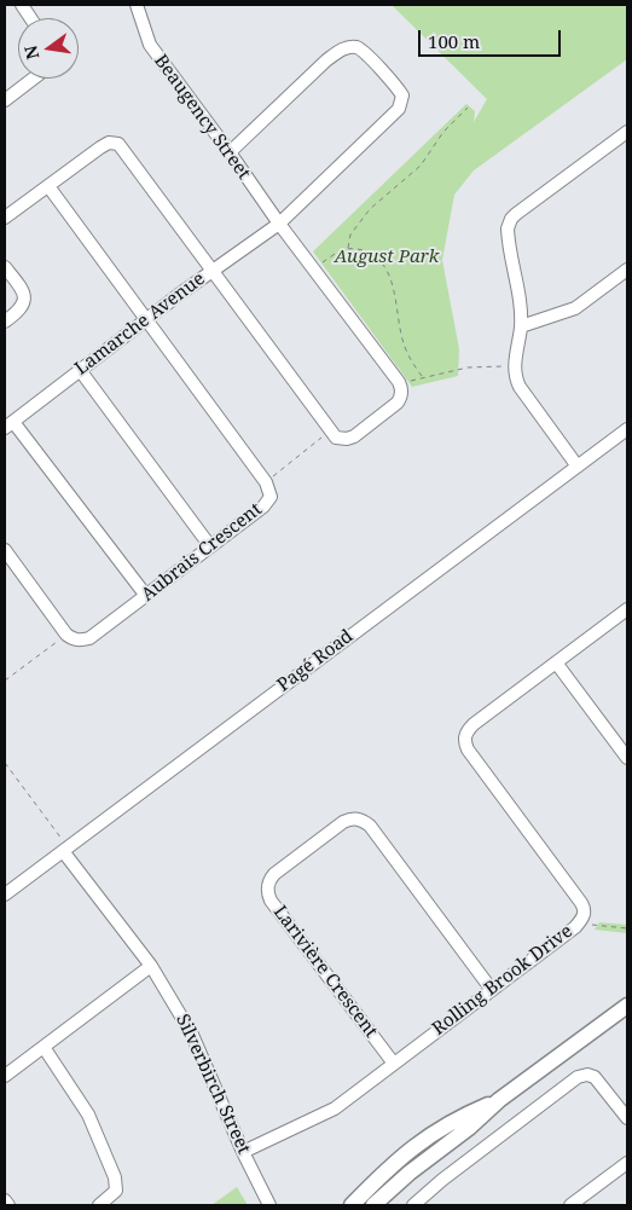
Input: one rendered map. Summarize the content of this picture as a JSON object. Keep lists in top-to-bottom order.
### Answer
{
  "streets": {
    "street": [
      "Beaugency Street",
      "Lamarche Avenue",
      "Aubrais Crescent",
      "Pagé Road",
      "Larivière Crescent",
      "Rolling Brook Drive",
      "Silverbirch Street"
    ]
  },
  "crossings": [
    ["Beaugency Street", "Lamarche Avenue"],
    ["Lamarche Avenue", "Aubrais Crescent"],
    ["Pagé Road", "Silverbirch Street"],
    ["Larivière Crescent", "Rolling Brook Drive"],
    ["Rolling Brook Drive", "Silverbirch Street"]
  ],
  "parks": ["August Park"],
  "scale_bar": "100 m",
  "north": "left"
}
